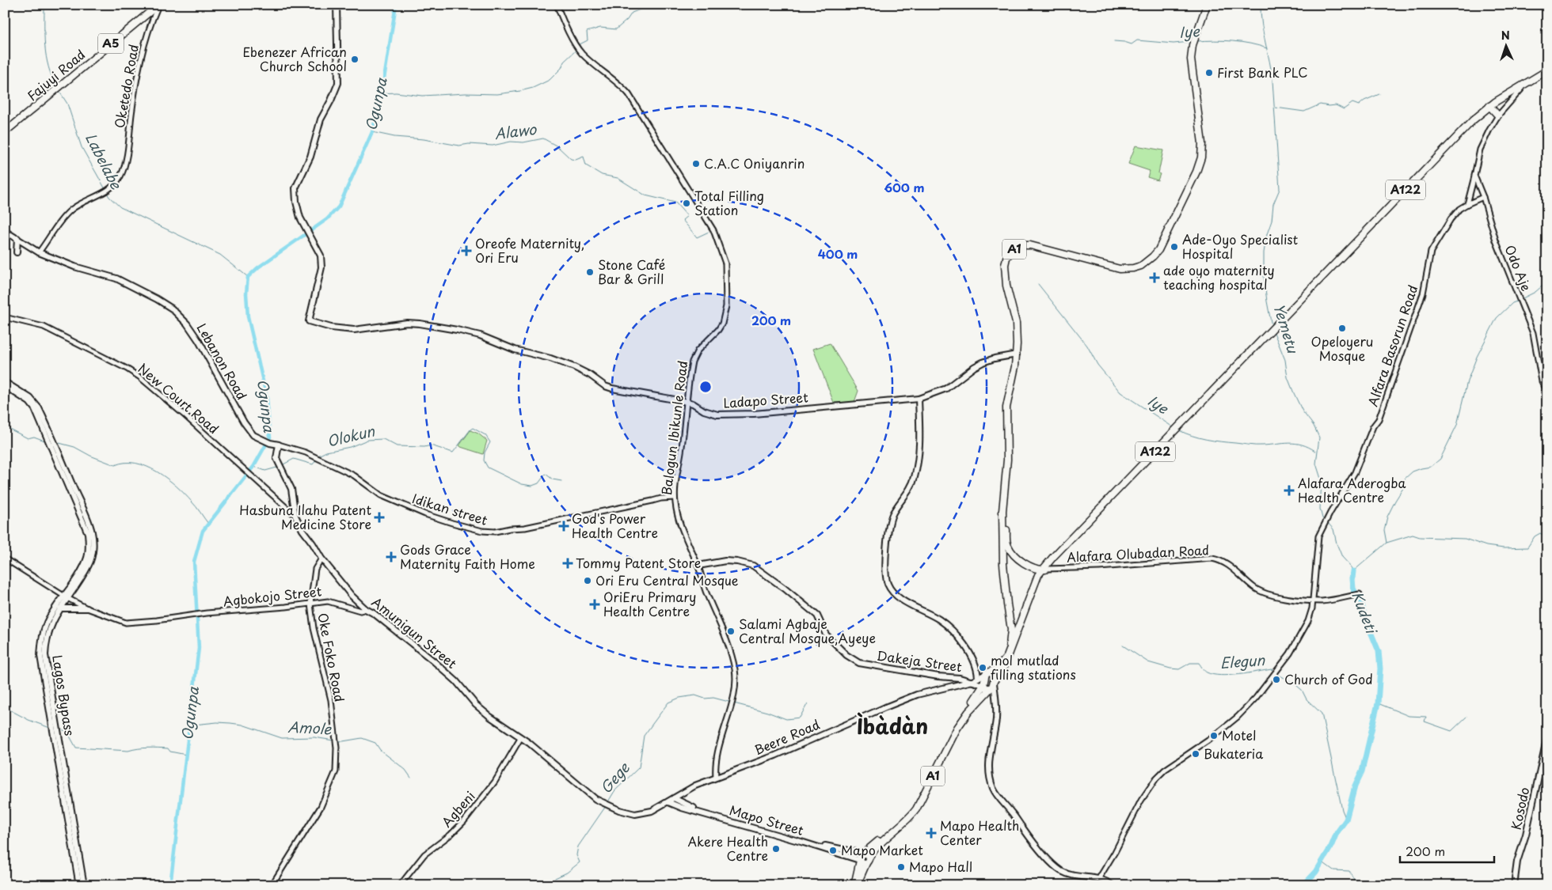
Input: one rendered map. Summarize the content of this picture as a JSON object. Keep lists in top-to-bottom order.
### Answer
{
  "streets": {
    "highway": [
      "A5",
      "Fajuyi Road",
      "A122",
      "A1"
    ],
    "main road": [
      "Lebanon Road",
      "Ladapo Street",
      "Amunigun Street",
      "Dakeja Street",
      "Lagos Bypass",
      "Beere Road",
      "Kosodo",
      "Mapo Street"
    ],
    "street": [
      "Oketedo Road",
      "Odo Aje",
      "Alfara Basorun Road",
      "New Court Road",
      "Balogun Ibikunle Road",
      "Idikan street",
      "Alafara Olubadan Road",
      "Agbokojo Street",
      "Oke Foko Road",
      "Agbeni"
    ]
  },
  "crossings": [
    ["Fajuyi Road", "Oketedo Road"],
    ["Oketedo Road", "Lebanon Road"],
    ["A122", "A1"],
    ["A122", "Alafara Olubadan Road"],
    ["A1", "Ladapo Street"],
    ["A1", "Alafara Olubadan Road"],
    ["A1", "Dakeja Street"],
    ["A1", "Mapo Street"],
    ["Odo Aje", "Alfara Basorun Road"],
    ["Alfara Basorun Road", "Alafara Olubadan Road"],
    ["Lebanon Road", "Idikan street"],
    ["Lebanon Road", "Amunigun Street"],
    ["New Court Road", "Amunigun Street"],
    ["Ladapo Street", "Balogun Ibikunle Road"],
    ["Balogun Ibikunle Road", "Idikan street"],
    ["Balogun Ibikunle Road", "Dakeja Street"],
    ["Balogun Ibikunle Road", "Beere Road"],
    ["Idikan street", "Amunigun Street"],
    ["Agbokojo Street", "Amunigun Street"],
    ["Agbokojo Street", "Oke Foko Road"],
    ["Agbokojo Street", "Lagos Bypass"],
    ["Amunigun Street", "Oke Foko Road"],
    ["Amunigun Street", "Beere Road"],
    ["Amunigun Street", "Agbeni"],
    ["Dakeja Street", "Beere Road"],
    ["Beere Road", "Mapo Street"]
  ],
  "districts": ["Ìbàdàn"],
  "water": [
    "Iye",
    "Ogunpa",
    "Alawo",
    "Labelabe",
    "Yemetu",
    "Olokun",
    "Kudeti",
    "Elegun",
    "Amole",
    "Gege"
  ],
  "places": {
    "other": [
      "Ebenezer African Church School",
      "First Bank PLC",
      "C.A.C Oniyanrin",
      "Total Filling Station",
      "Ade-Oyo Specialist Hospital",
      "Stone Café Bar & Grill",
      "Opeloyeru Mosque",
      "Ori Eru Central Mosque",
      "Salami Agbaje Central Mosque,Ayeye",
      "mol mutlad filling stations",
      "Church of God",
      "Motel",
      "Bukateria",
      "Akere Health Centre",
      "Mapo Market",
      "Mapo Hall"
    ],
    "health": [
      "Oreofe Maternity, Ori Eru",
      "ade oyo maternity teaching hospital",
      "Alafara Aderogba Health Centre",
      "Hasbuna Ilahu Patent Medicine Store",
      "God's Power Health Centre",
      "Gods Grace Maternity Faith Home",
      "Tommy Patent Store",
      "OriEru Primary Health Centre",
      "Mapo Health Center"
    ]
  },
  "scale_bar": "200 m",
  "north": "top",
  "rings": ["600 m", "400 m", "200 m"]
}
